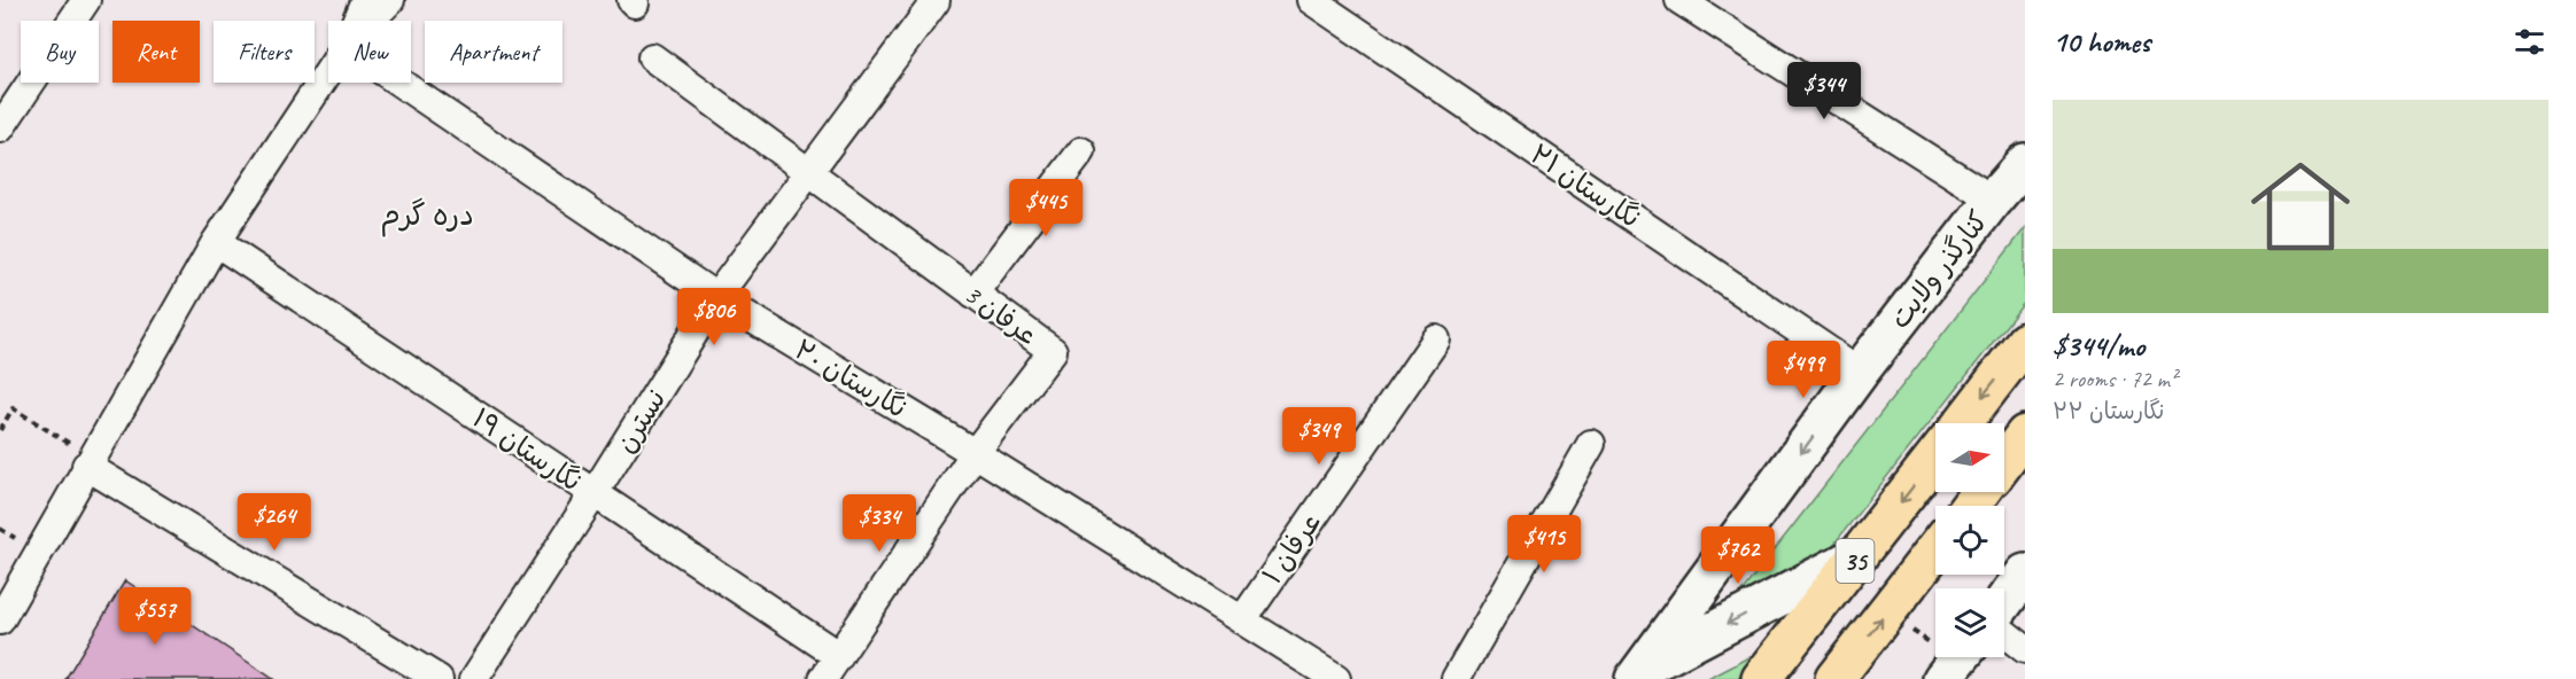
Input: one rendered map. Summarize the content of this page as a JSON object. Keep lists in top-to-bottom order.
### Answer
{
  "streets": {
    "main road": ["کنارگذر ولایت", "35"],
    "street": [
      "نگارستان ۲۱",
      "عرفان 3",
      "نگارستان ۲۰",
      "نسترن",
      "نگارستان ۱۹",
      "عرفان ۱"
    ]
  },
  "crossings": [
    ["نگارستان ۲۱", "کنارگذر ولایت"],
    ["عرفان 3", "نگارستان ۲۰"],
    ["عرفان 3", "نسترن"],
    ["نگارستان ۲۰", "نسترن"],
    ["نگارستان ۲۰", "عرفان ۱"],
    ["نسترن", "نگارستان ۱۹"]
  ],
  "districts": ["دره گرم"],
  "north": "right",
  "page": {
    "heading": "10 homes",
    "chip": [
      "Buy",
      "Rent",
      "Filters",
      "New",
      "Apartment"
    ],
    "price": [
      "$344",
      "$445",
      "$806",
      "$499",
      "$349",
      "$264",
      "$334",
      "$415",
      "$762",
      "$557"
    ],
    "list": [
      {
        "name": "$344/mo",
        "note": "2 rooms · 72 m² · نگارستان ۲۲"
      }
    ]
  }
}
